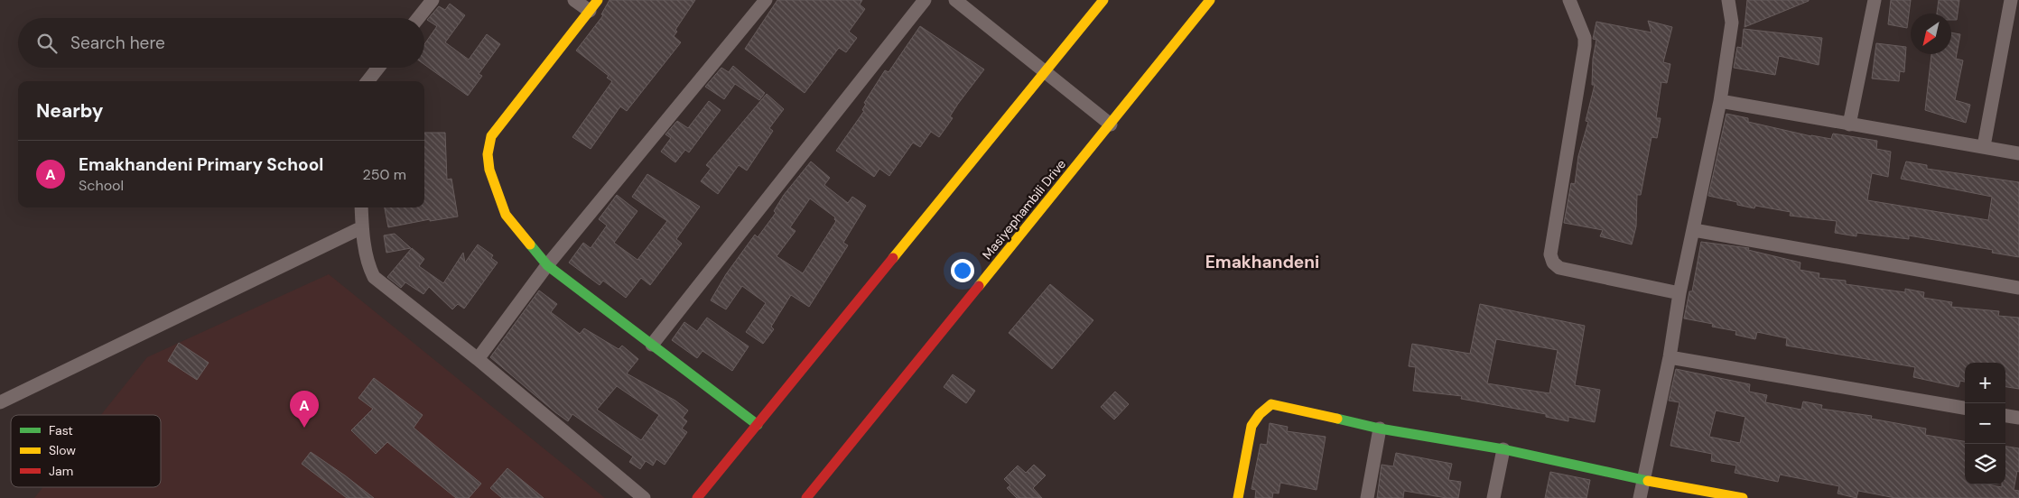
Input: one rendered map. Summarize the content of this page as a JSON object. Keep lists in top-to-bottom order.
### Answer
{
  "streets": {
    "street": ["Masiyephambili Drive"]
  },
  "districts": ["Emakhandeni"],
  "legend": ["Fast", "Slow", "Jam"],
  "north": "bottom left",
  "page": {
    "search": "Search here",
    "heading": "Nearby",
    "list": [
      {
        "mark": "A",
        "name": "Emakhandeni Primary School",
        "note": "School",
        "value": "250 m"
      }
    ],
    "map_buttons": ["+", "−"],
    "pins": "A"
  }
}
